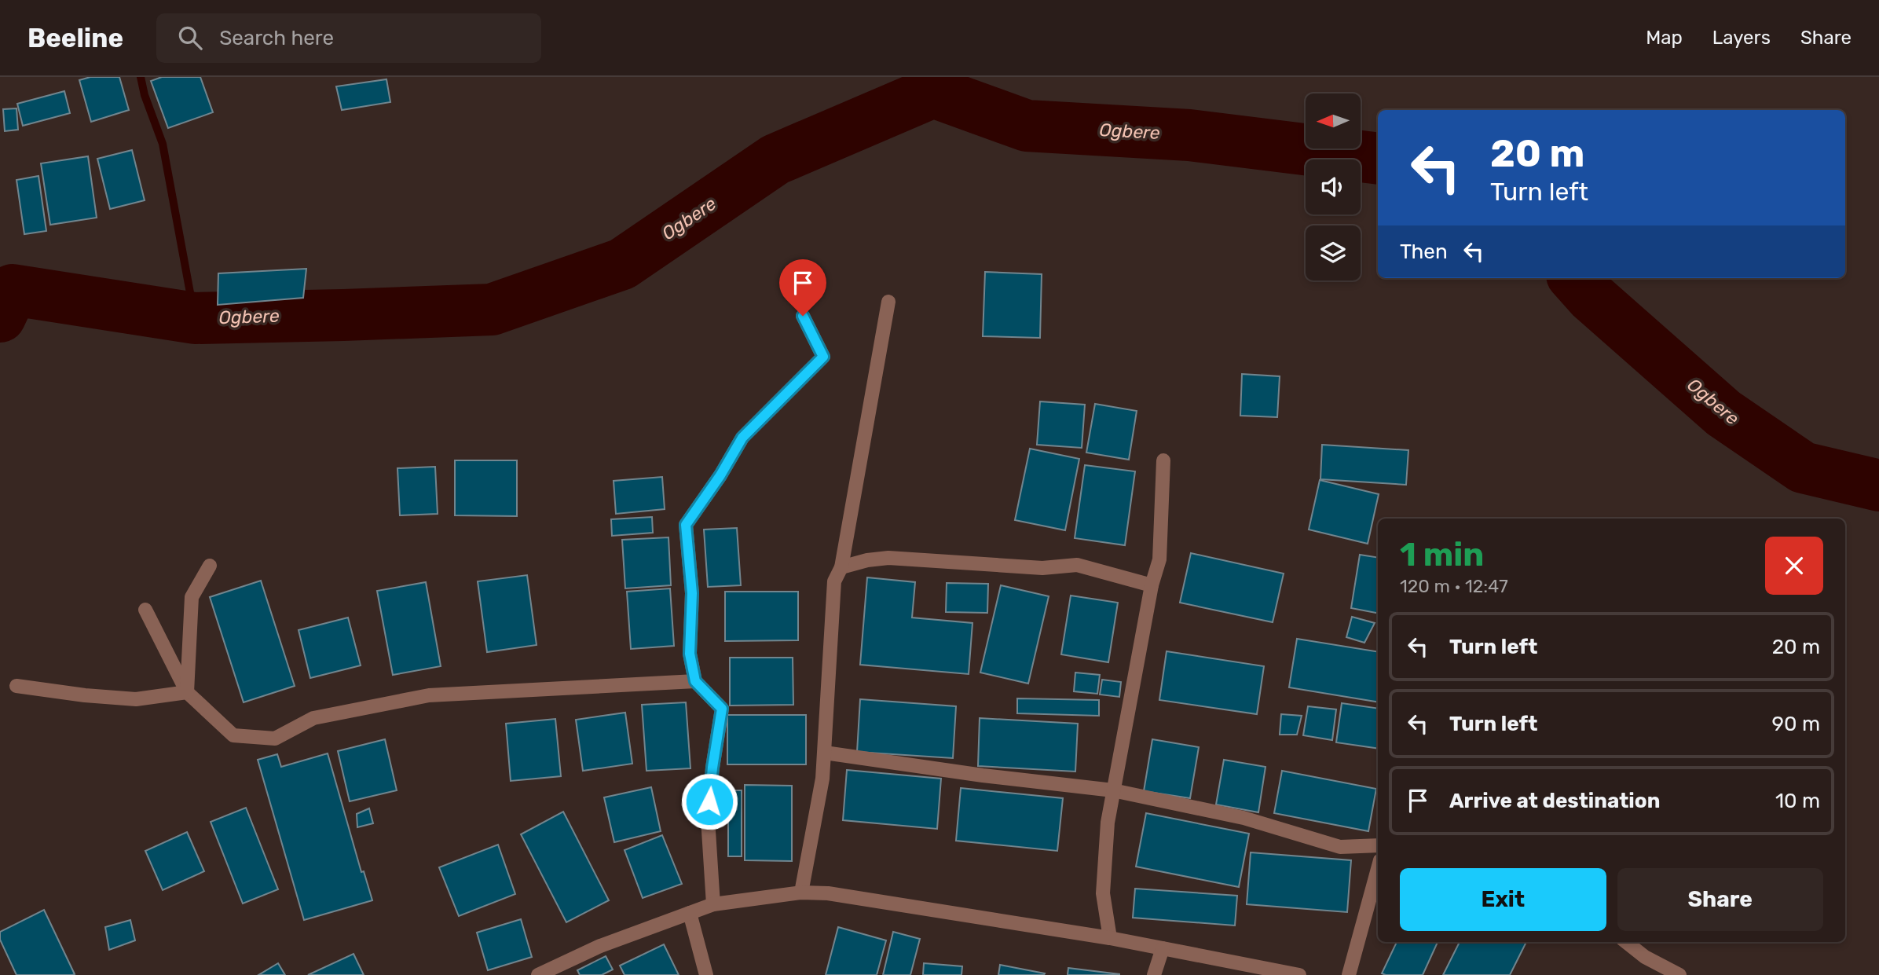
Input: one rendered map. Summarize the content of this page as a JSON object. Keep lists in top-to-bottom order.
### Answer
{
  "water": ["Ogbere"],
  "north": "left",
  "page": {
    "header": "Beeline",
    "search": "Search here",
    "nav": ["Map", "Layers", "Share"],
    "turn": ["20 m", "Turn left"],
    "then": "Then",
    "heading": ["1 min", "120 m · 12:47"],
    "list": [
      {
        "name": "Turn left",
        "value": "20 m"
      },
      {
        "name": "Turn left",
        "value": "90 m"
      },
      {
        "name": "Arrive at destination",
        "value": "10 m"
      }
    ],
    "buttons": ["Exit", "Share"]
  }
}
